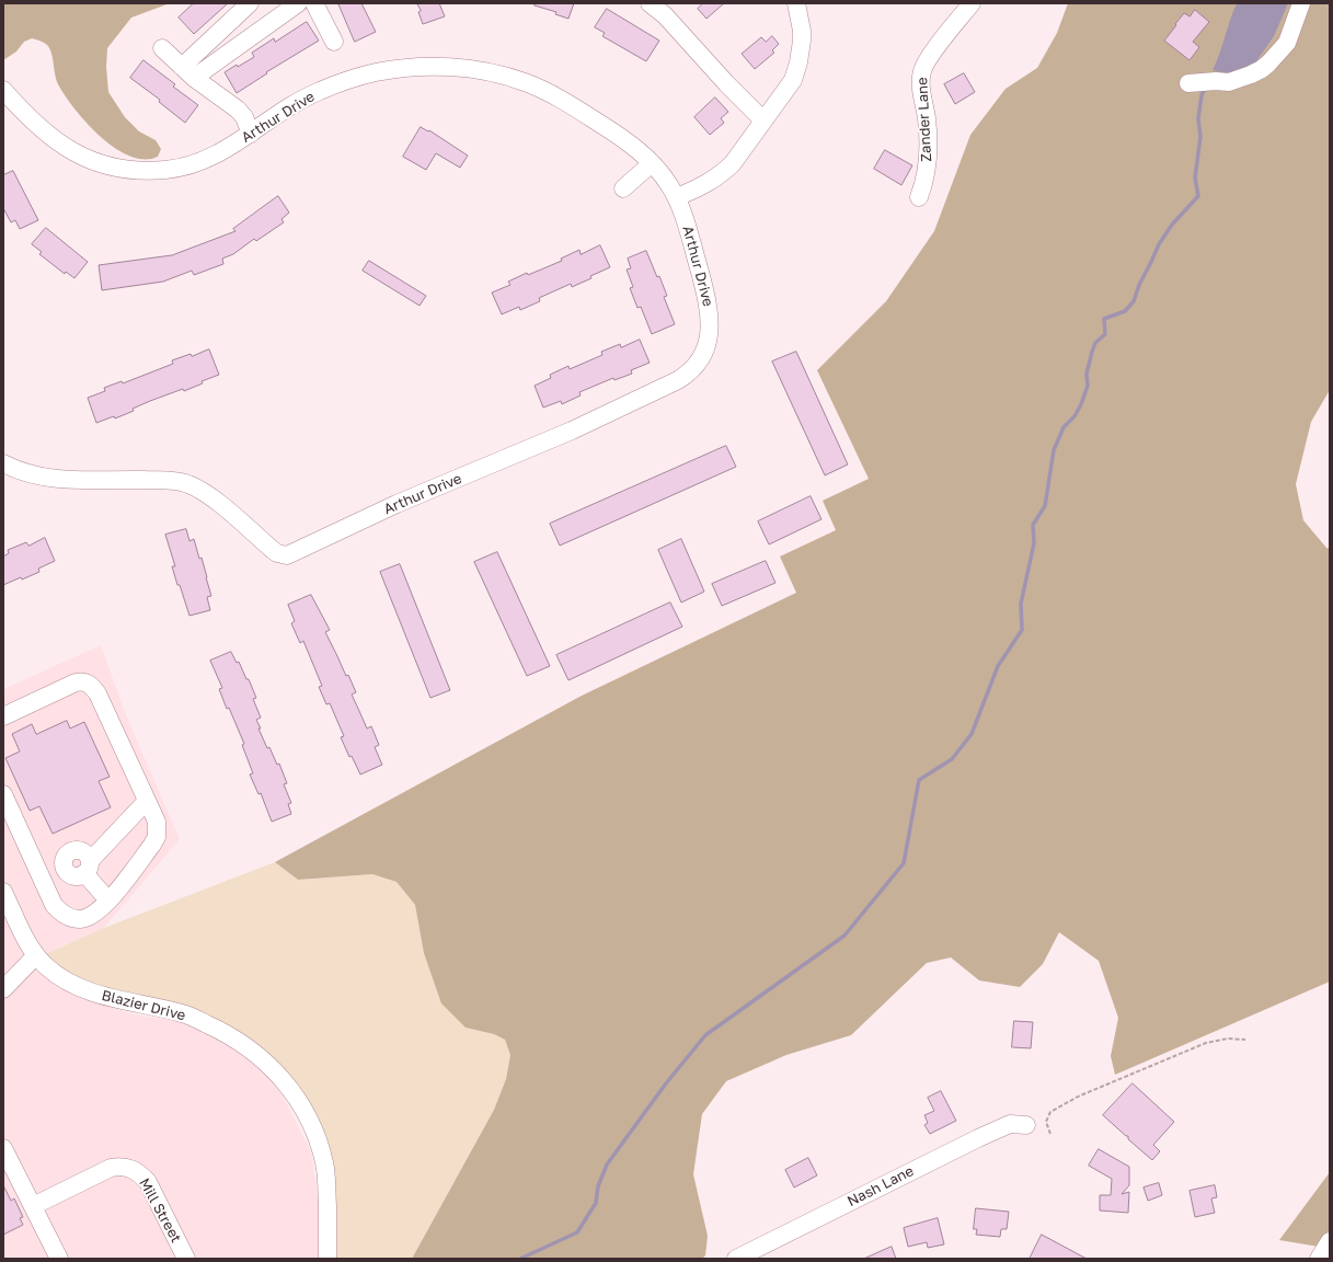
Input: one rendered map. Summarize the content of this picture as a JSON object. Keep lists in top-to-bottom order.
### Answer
{
  "streets": {
    "street": [
      "Arthur Drive",
      "Zander Lane",
      "Blazier Drive",
      "Nash Lane",
      "Mill Street"
    ]
  }
}
